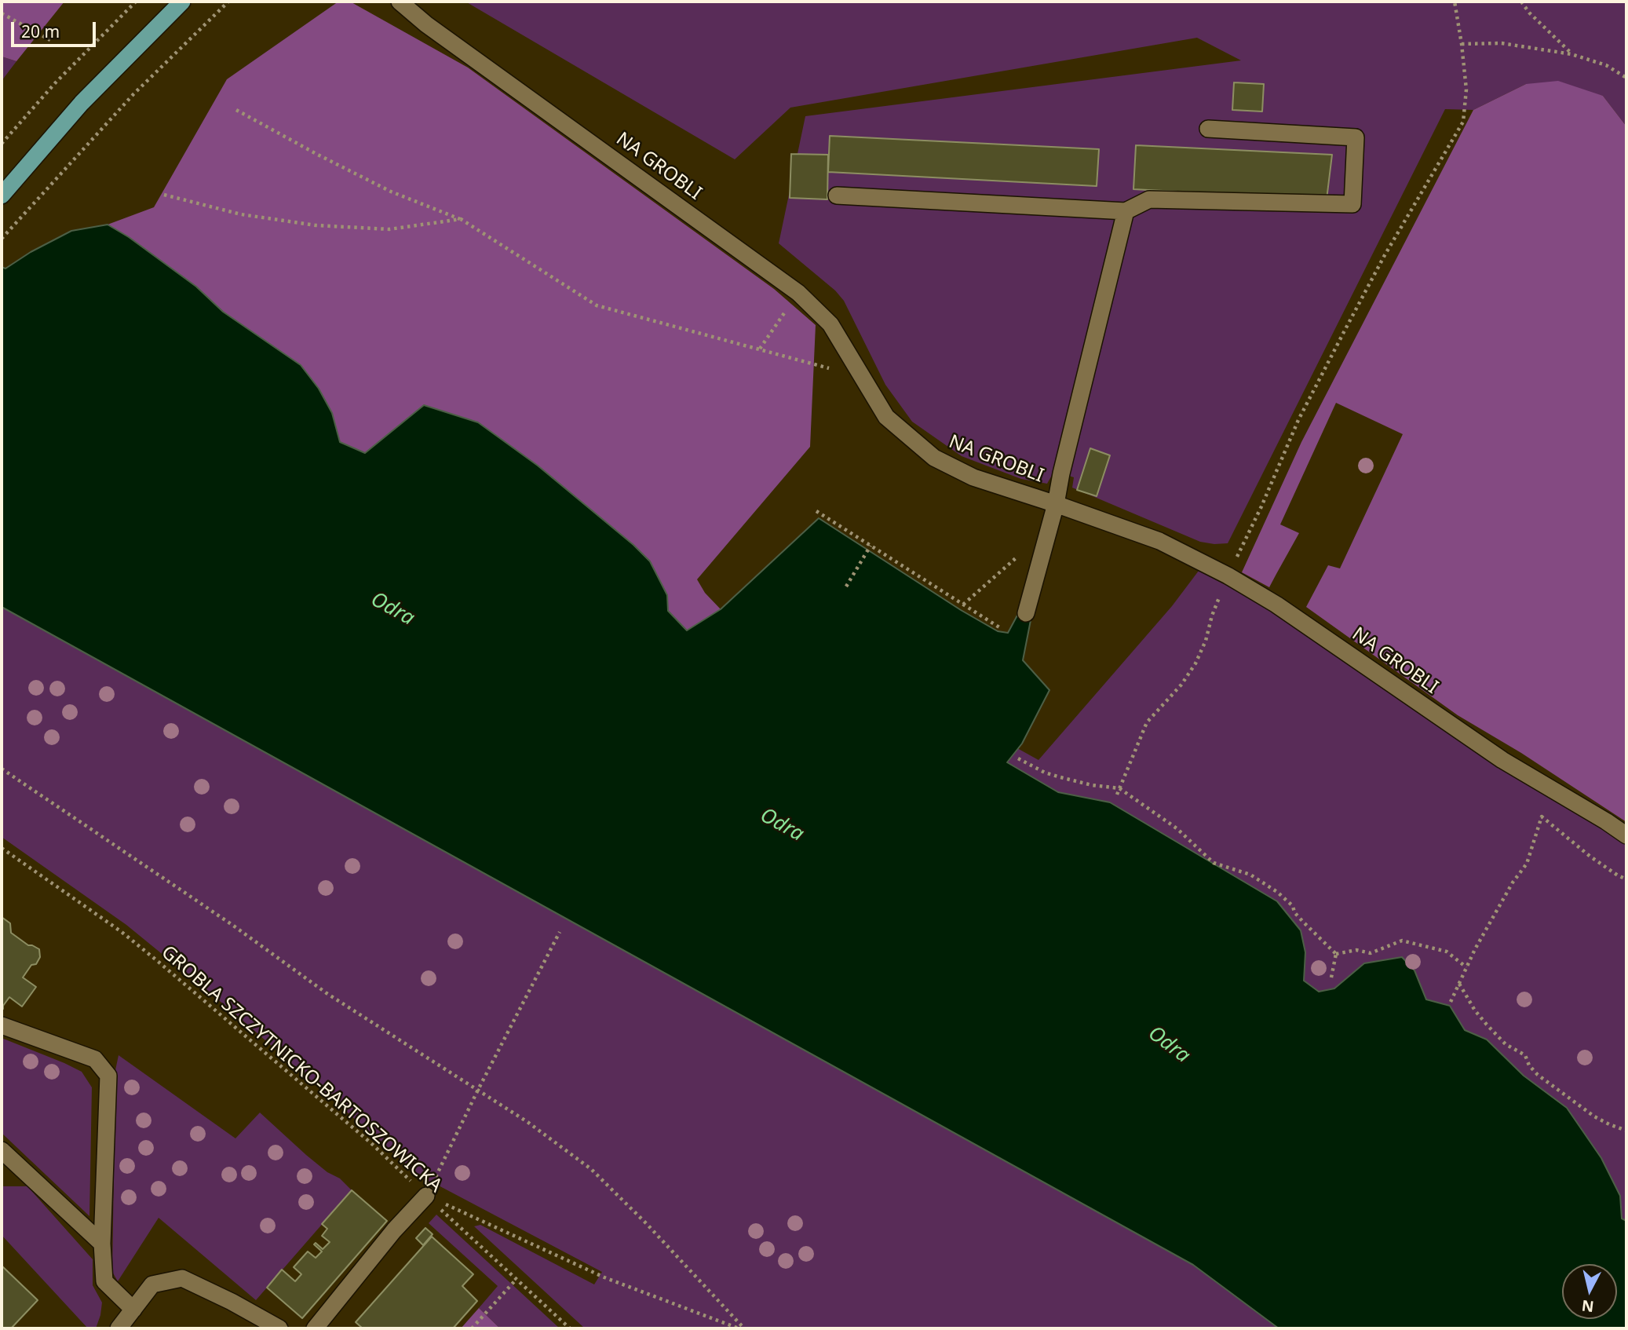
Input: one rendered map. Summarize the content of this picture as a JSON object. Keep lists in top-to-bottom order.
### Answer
{
  "streets": {
    "street": ["NA GROBLI"],
    "path": ["GROBLA SZCZYTNICKO-BARTOSZOWICKA"]
  },
  "water": ["Odra"],
  "scale_bar": "20 m",
  "north": "bottom"
}
